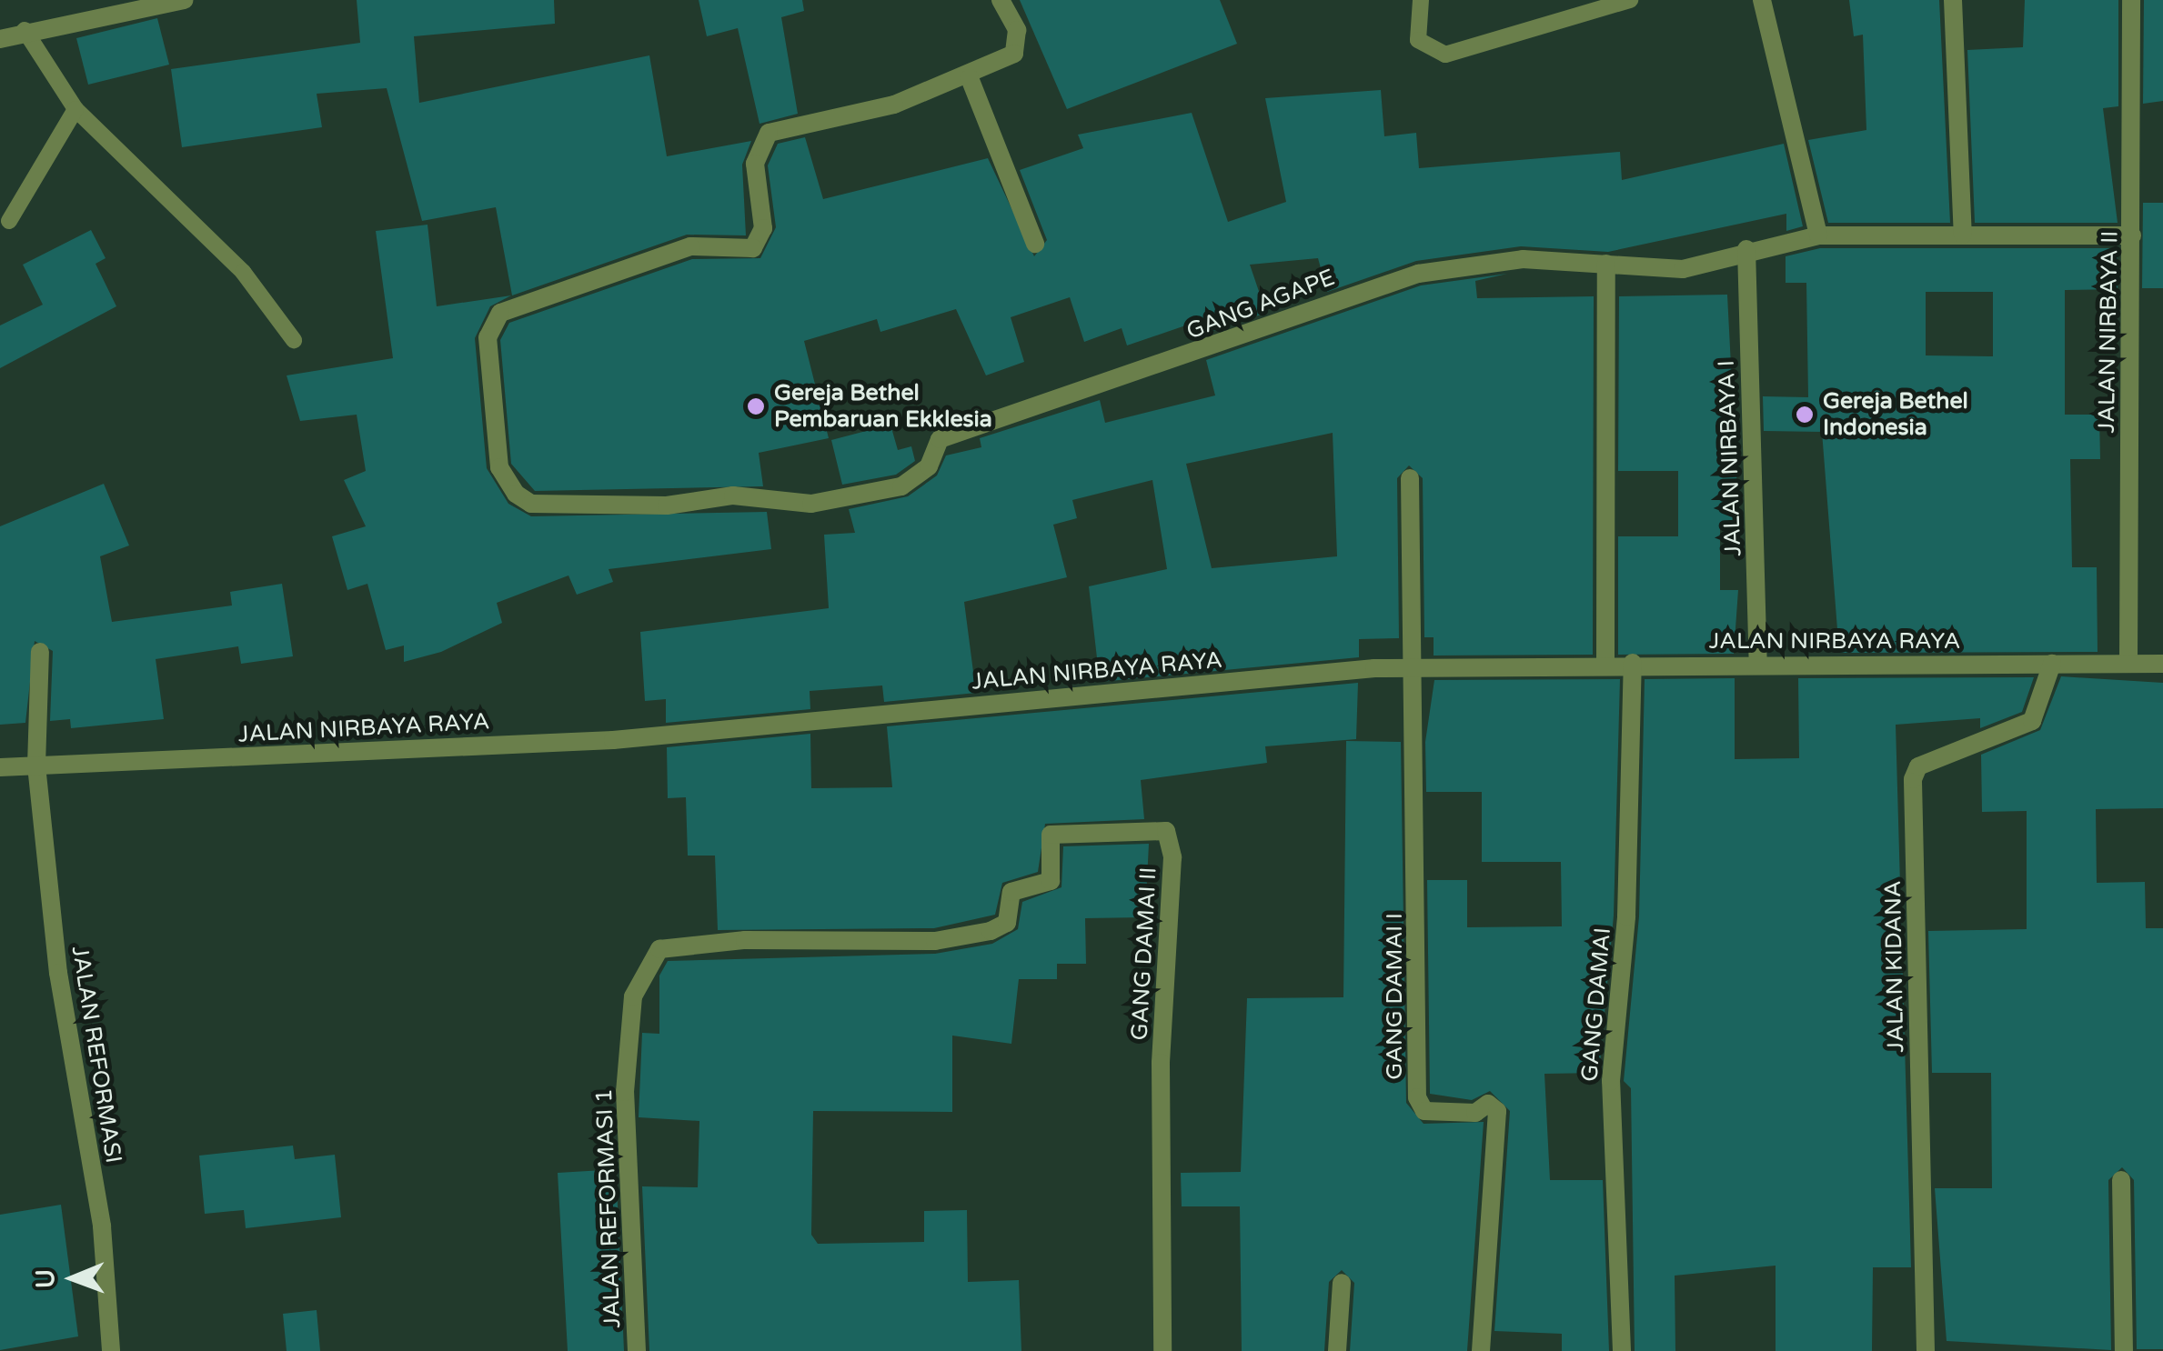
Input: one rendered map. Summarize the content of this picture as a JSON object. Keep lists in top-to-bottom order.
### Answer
{
  "streets": {
    "street": [
      "GANG AGAPE",
      "JALAN NIRBAYA II",
      "JALAN NIRBAYA I",
      "JALAN NIRBAYA RAYA",
      "GANG DAMAI II",
      "JALAN KIDANA",
      "GANG DAMAI I",
      "GANG DAMAI",
      "JALAN REFORMASI",
      "JALAN REFORMASI 1"
    ]
  },
  "crossings": [
    ["GANG AGAPE", "JALAN NIRBAYA II"],
    ["GANG AGAPE", "JALAN NIRBAYA I"],
    ["JALAN NIRBAYA II", "JALAN NIRBAYA RAYA"],
    ["JALAN NIRBAYA I", "JALAN NIRBAYA RAYA"],
    ["JALAN NIRBAYA RAYA", "JALAN KIDANA"],
    ["JALAN NIRBAYA RAYA", "GANG DAMAI I"],
    ["JALAN NIRBAYA RAYA", "GANG DAMAI"],
    ["JALAN NIRBAYA RAYA", "JALAN REFORMASI"],
    ["GANG DAMAI II", "JALAN REFORMASI 1"]
  ],
  "places": ["Gereja Bethel Pembaruan Ekklesia", "Gereja Bethel Indonesia"],
  "north": "left"
}
